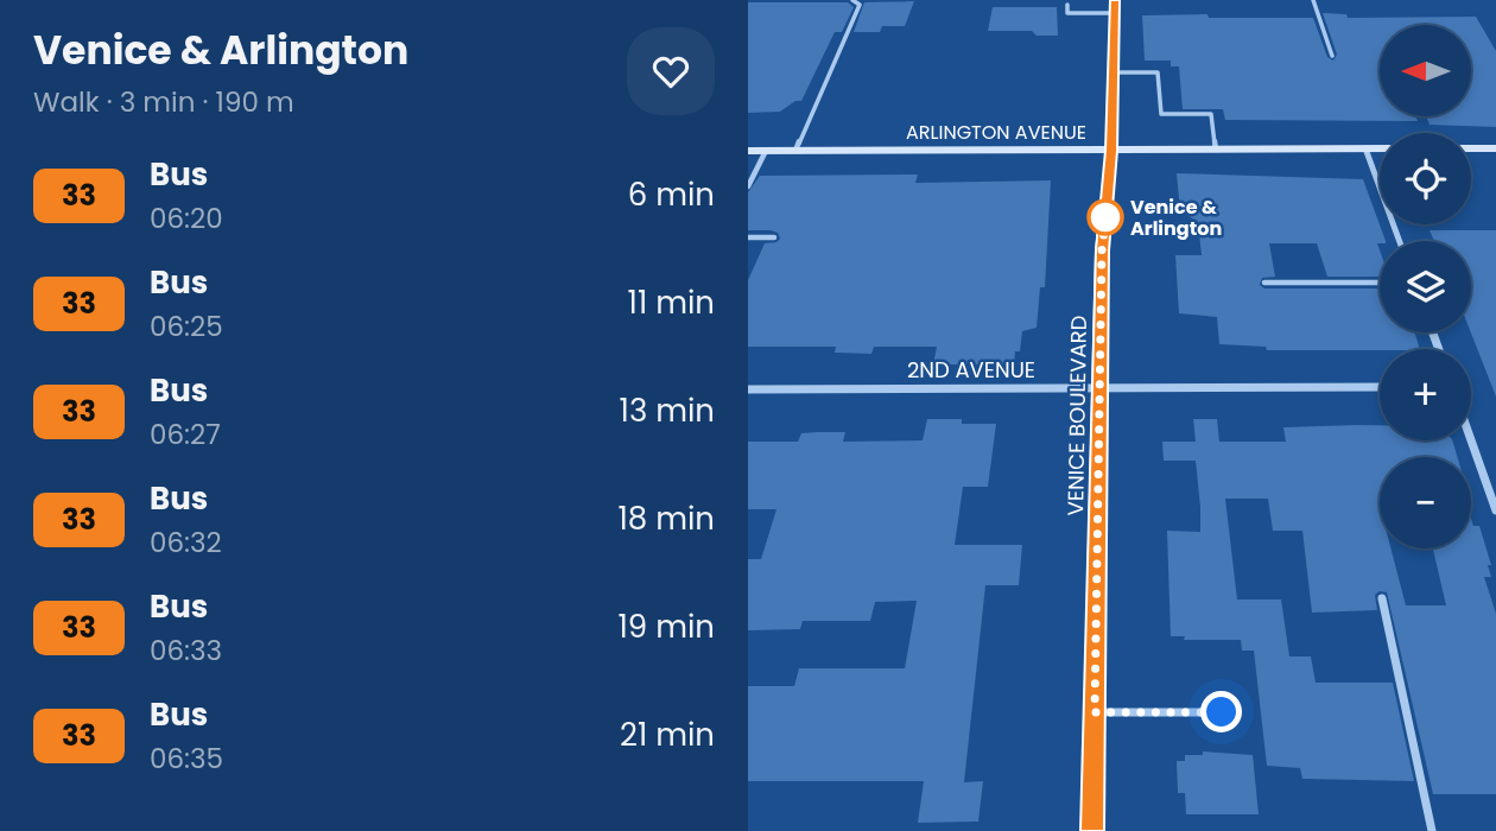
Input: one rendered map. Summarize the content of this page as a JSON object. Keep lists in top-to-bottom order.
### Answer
{
  "streets": {
    "main road": ["ARLINGTON AVENUE", "VENICE BOULEVARD"],
    "street": ["2ND AVENUE"]
  },
  "crossings": [
    ["ARLINGTON AVENUE", "VENICE BOULEVARD"],
    ["2ND AVENUE", "VENICE BOULEVARD"]
  ],
  "places": ["Venice & Arlington"],
  "lines": ["bus line 33"],
  "north": "left",
  "page": {
    "heading": ["Venice & Arlington", "Walk · 3 min · 190 m"],
    "map_buttons": ["+", "−"],
    "list": [
      {
        "mark": "33",
        "name": "Bus",
        "note": "06:20",
        "value": "6 min"
      },
      {
        "mark": "33",
        "name": "Bus",
        "note": "06:25",
        "value": "11 min"
      },
      {
        "mark": "33",
        "name": "Bus",
        "note": "06:27",
        "value": "13 min"
      },
      {
        "mark": "33",
        "name": "Bus",
        "note": "06:32",
        "value": "18 min"
      },
      {
        "mark": "33",
        "name": "Bus",
        "note": "06:33",
        "value": "19 min"
      },
      {
        "mark": "33",
        "name": "Bus",
        "note": "06:35",
        "value": "21 min"
      }
    ]
  }
}
